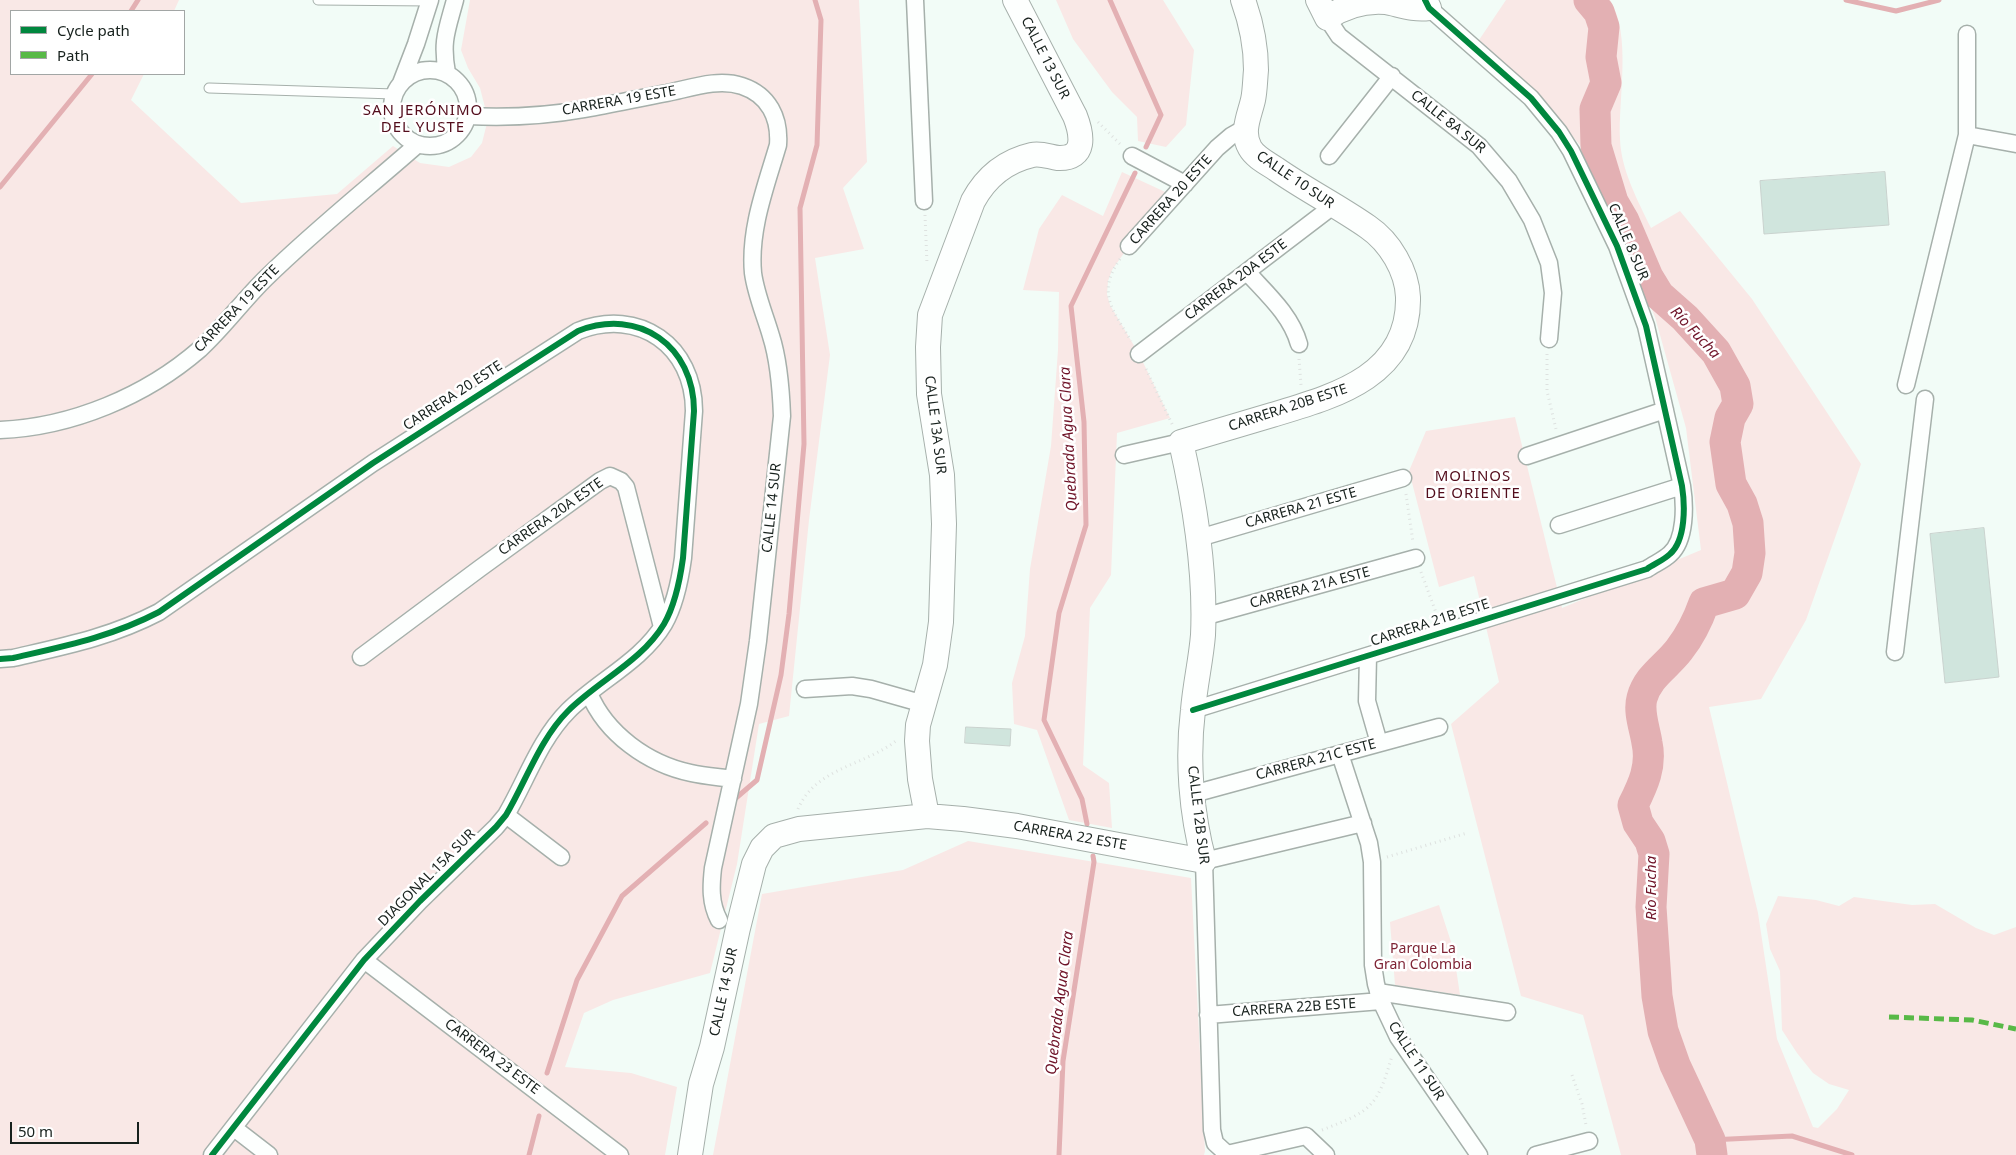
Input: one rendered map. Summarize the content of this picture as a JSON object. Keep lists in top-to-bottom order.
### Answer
{
  "streets": {
    "street": [
      "CALLE 13 SUR",
      "CARRERA 19 ESTE",
      "CALLE 8A SUR",
      "CALLE 10 SUR",
      "CARRERA 20 ESTE",
      "CALLE 8 SUR",
      "CARRERA 20A ESTE",
      "CARRERA 20B ESTE",
      "CALLE 13A SUR",
      "CALLE 14 SUR",
      "CARRERA 21 ESTE",
      "CARRERA 21A ESTE",
      "CARRERA 21B ESTE",
      "CARRERA 21C ESTE",
      "CALLE 12B SUR",
      "CARRERA 22 ESTE",
      "DIAGONAL 15A SUR",
      "CARRERA 22B ESTE",
      "CARRERA 23 ESTE",
      "CALLE 11 SUR"
    ]
  },
  "crossings": [
    ["CALLE 13 SUR", "CALLE 13A SUR"],
    ["CARRERA 19 ESTE", "CALLE 14 SUR"],
    ["CALLE 10 SUR", "CARRERA 20 ESTE"],
    ["CALLE 10 SUR", "CARRERA 20A ESTE"],
    ["CALLE 10 SUR", "CARRERA 20B ESTE"],
    ["CARRERA 20 ESTE", "CARRERA 20A ESTE"],
    ["CARRERA 20 ESTE", "DIAGONAL 15A SUR"],
    ["CALLE 8 SUR", "CARRERA 21B ESTE"],
    ["CARRERA 20A ESTE", "DIAGONAL 15A SUR"],
    ["CARRERA 20B ESTE", "CALLE 12B SUR"],
    ["CALLE 13A SUR", "CARRERA 22 ESTE"],
    ["CALLE 14 SUR", "CARRERA 22 ESTE"],
    ["CARRERA 21 ESTE", "CALLE 12B SUR"],
    ["CARRERA 21A ESTE", "CALLE 12B SUR"],
    ["CARRERA 21B ESTE", "CALLE 12B SUR"],
    ["CARRERA 21C ESTE", "CALLE 12B SUR"],
    ["CARRERA 21C ESTE", "CALLE 11 SUR"],
    ["CALLE 12B SUR", "CARRERA 22 ESTE"],
    ["CALLE 12B SUR", "CARRERA 22B ESTE"],
    ["CARRERA 22 ESTE", "CALLE 11 SUR"],
    ["DIAGONAL 15A SUR", "CARRERA 23 ESTE"],
    ["CARRERA 22B ESTE", "CALLE 11 SUR"]
  ],
  "districts": ["SAN JERÓNIMO DEL YUSTE", "MOLINOS DE ORIENTE"],
  "water": ["Río Fucha", "Quebrada Agua Clara"],
  "parks": ["Parque La Gran Colombia"],
  "legend": ["Cycle path", "Path"],
  "scale_bar": "50 m"
}
